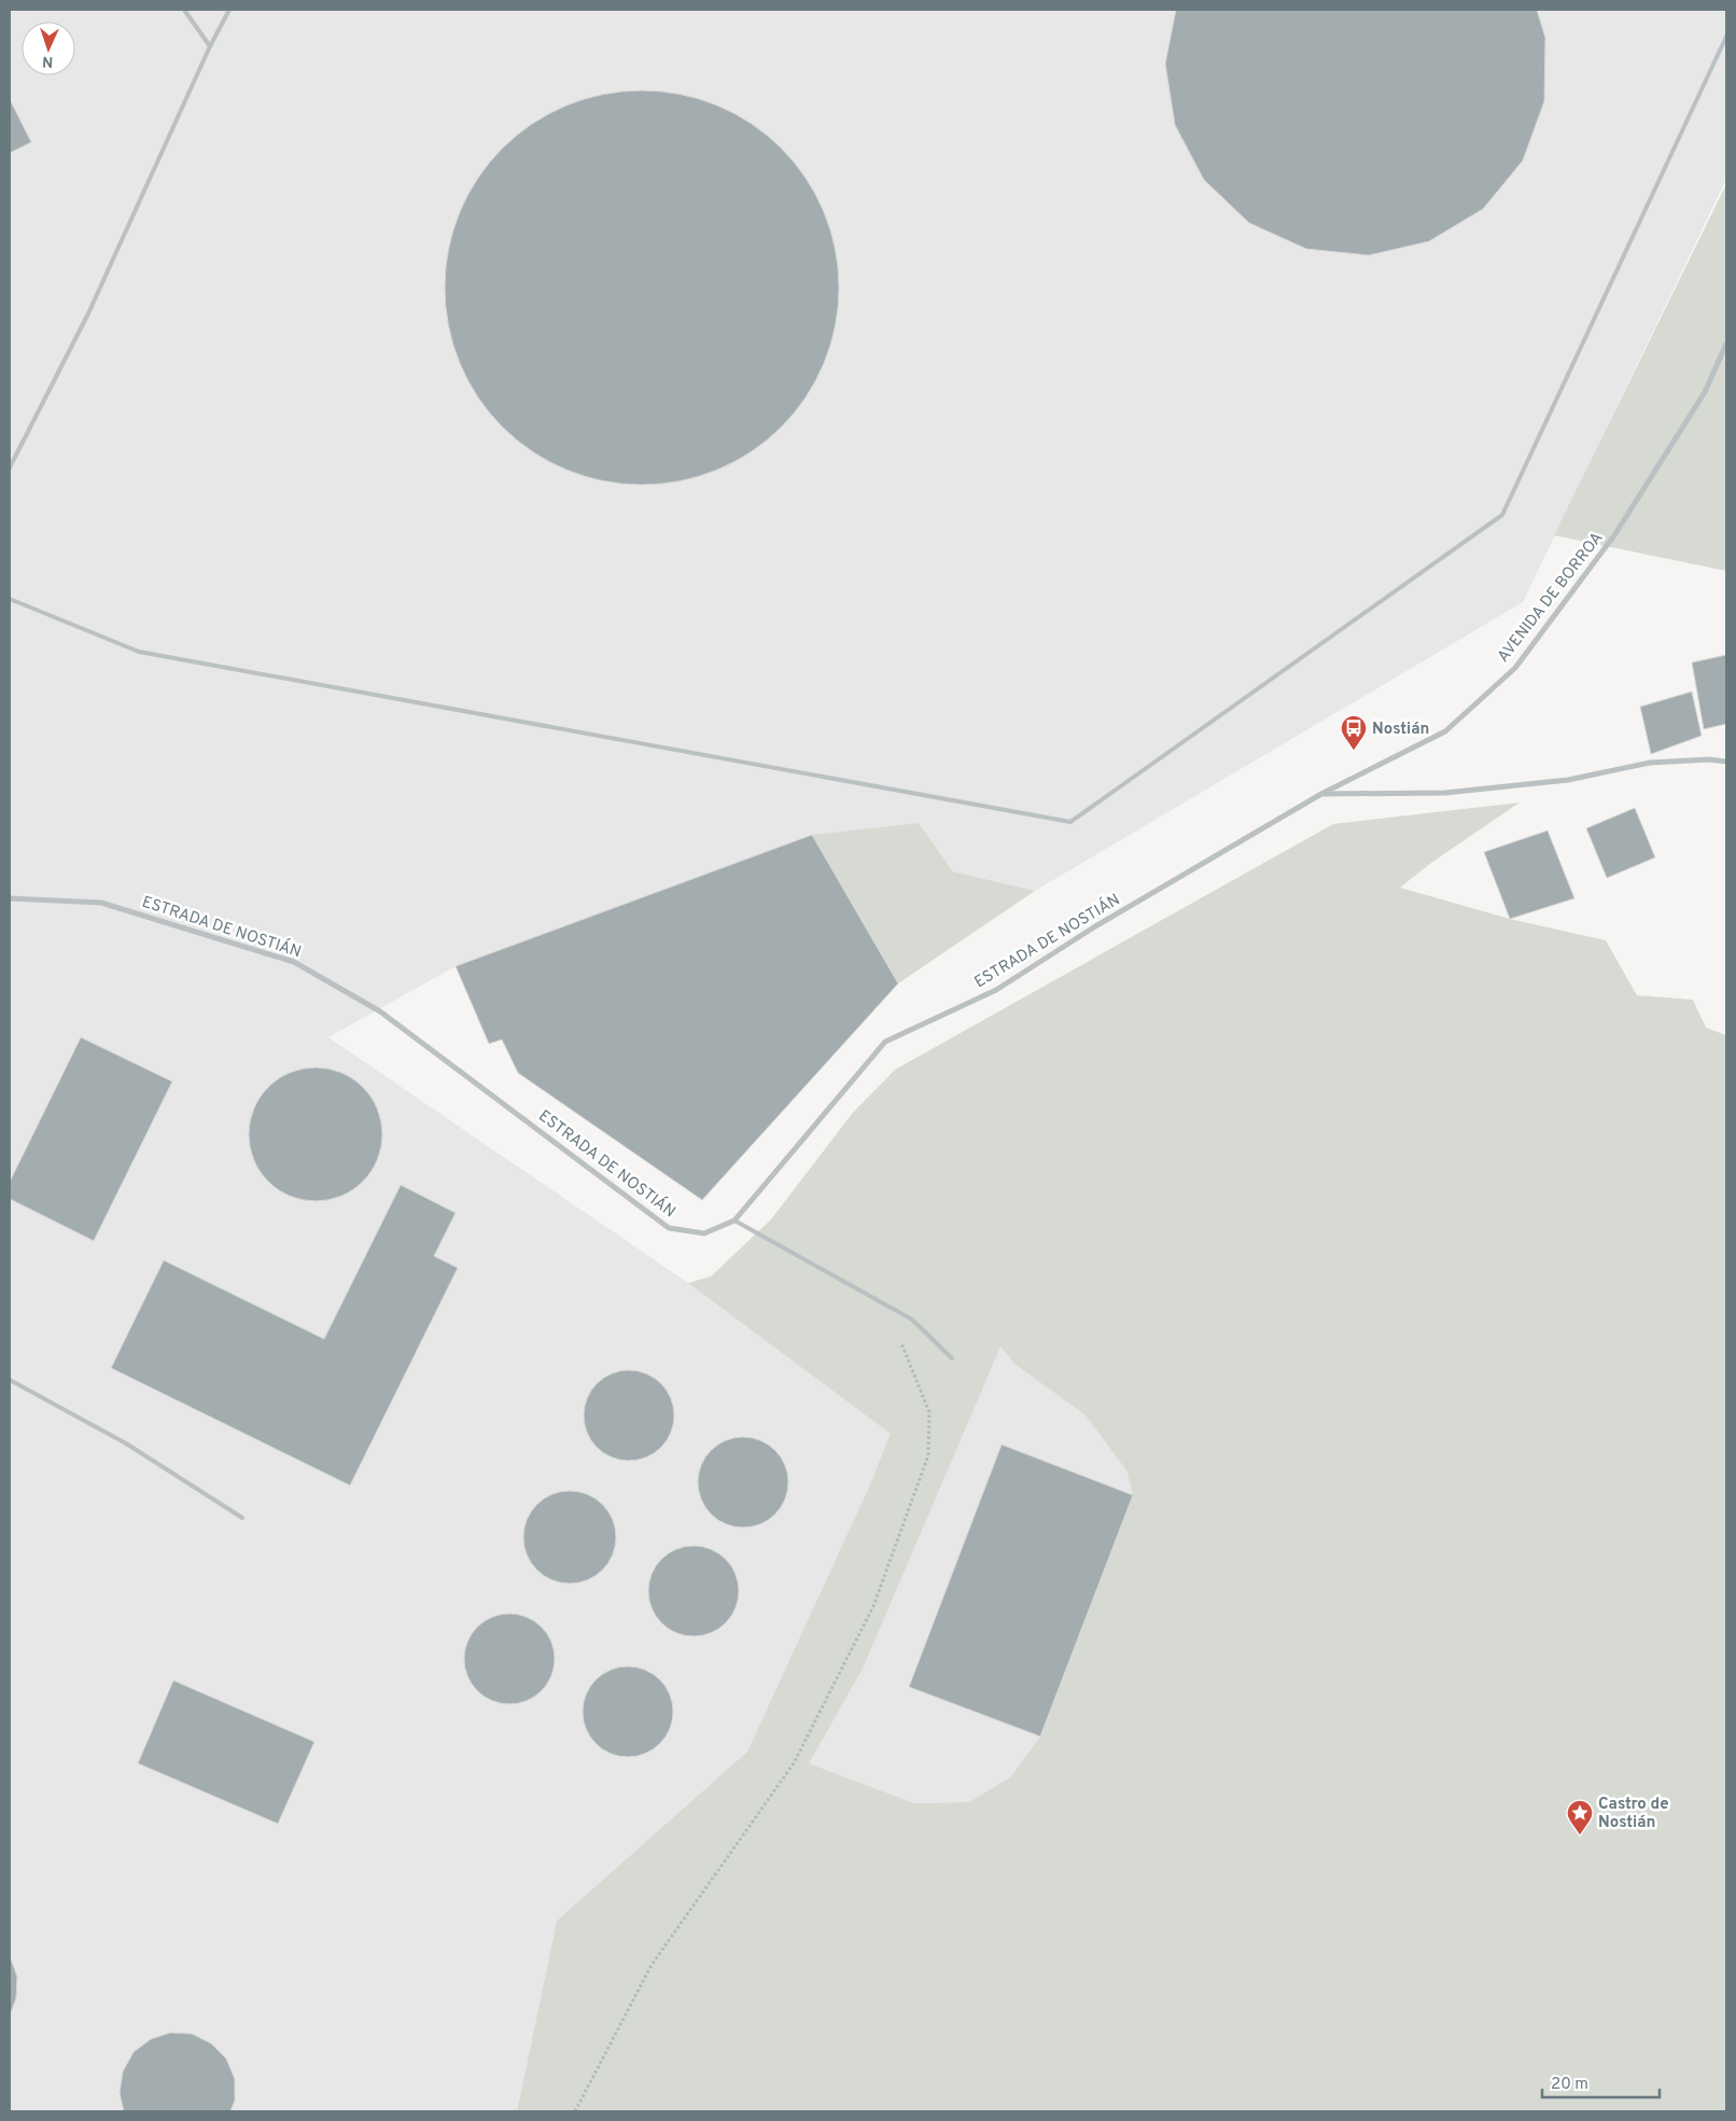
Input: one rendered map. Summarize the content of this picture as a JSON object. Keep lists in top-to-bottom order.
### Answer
{
  "streets": {
    "street": ["AVENIDA DE BORROA", "ESTRADA DE NOSTIÁN"]
  },
  "crossings": [
    ["AVENIDA DE BORROA", "ESTRADA DE NOSTIÁN"]
  ],
  "places": {
    "bus stop": ["Nostián"],
    "place": ["Castro de Nostián"]
  },
  "scale_bar": "20 m",
  "north": "bottom"
}
